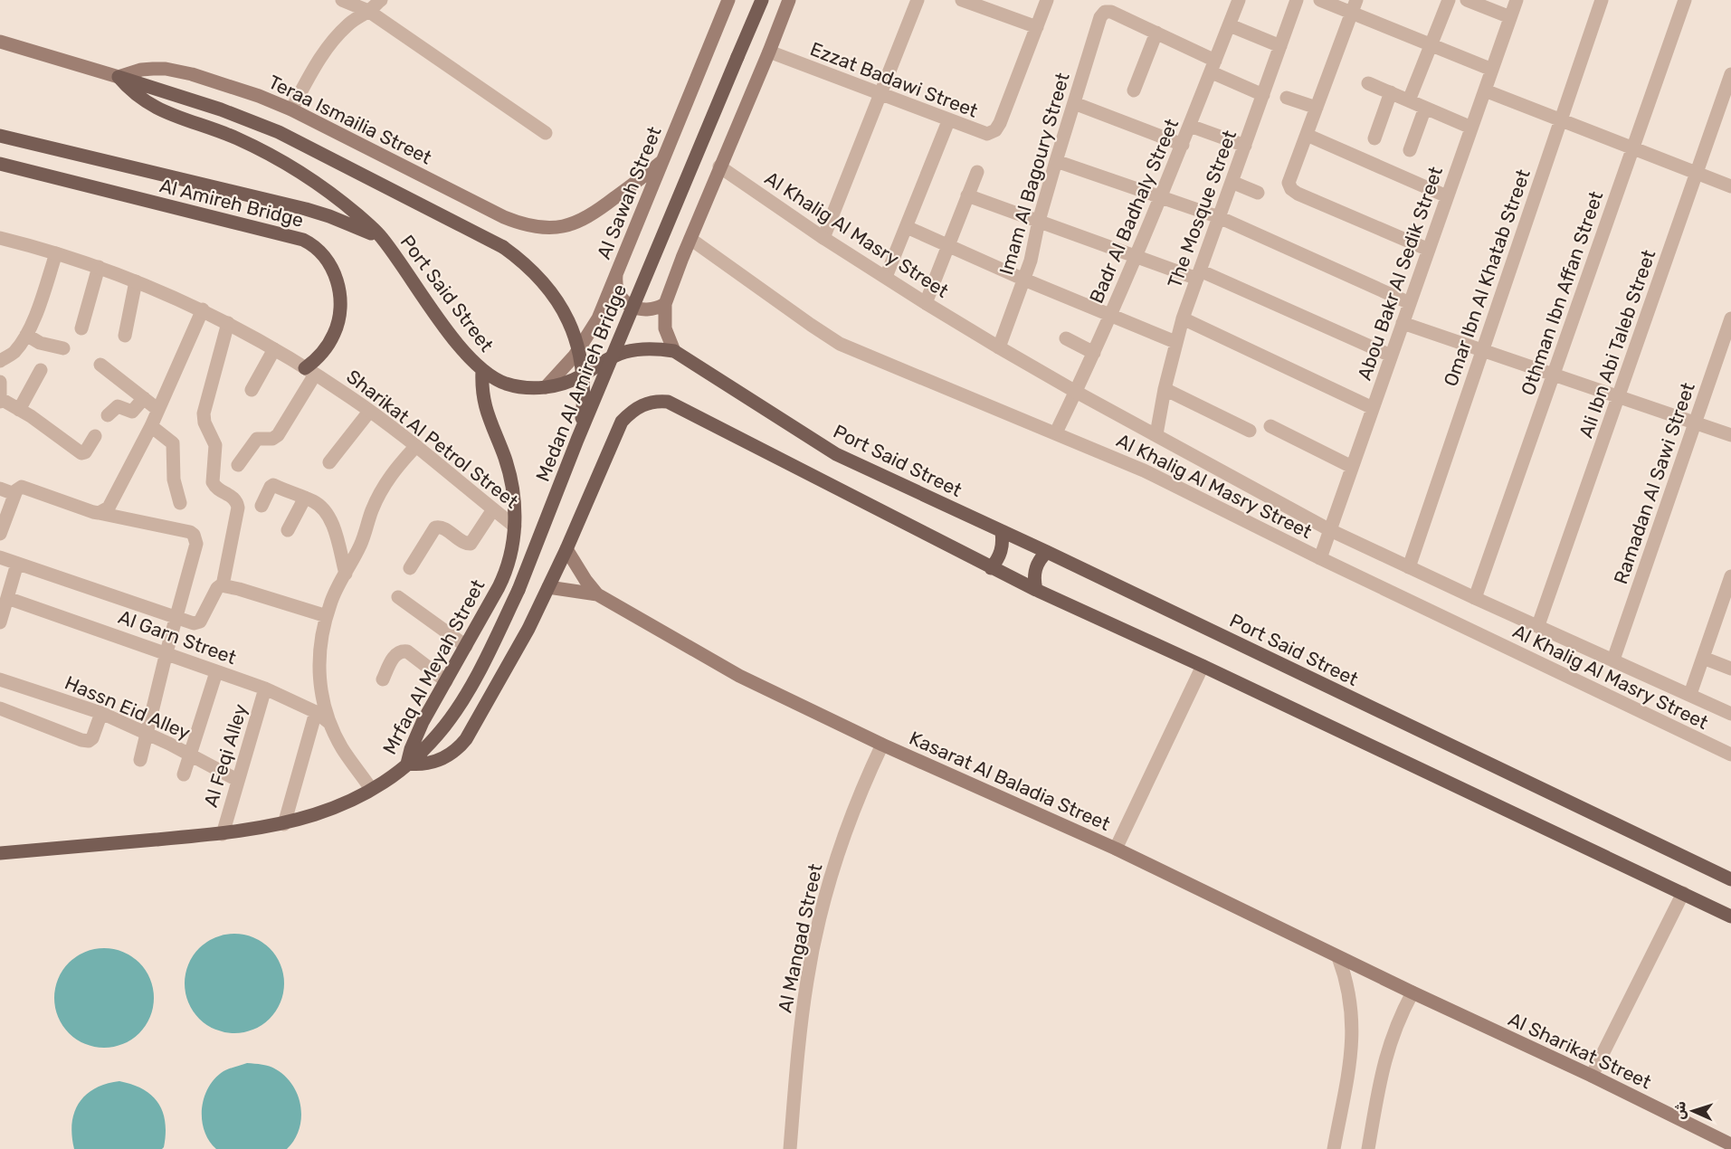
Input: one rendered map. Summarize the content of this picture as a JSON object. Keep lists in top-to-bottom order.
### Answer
{
  "streets": {
    "main road": [
      "Teraa Ismailia Street",
      "Al Sawah Street",
      "Al Amireh Bridge",
      "Port Said Street",
      "Medan Al Amireh Bridge",
      "Mrfaq Al Meyah Street",
      "Kasarat Al Baladia Street",
      "Al Sharikat Street"
    ],
    "street": [
      "Ezzat Badawi Street",
      "Imam Al Bagoury Street",
      "The Mosque Street",
      "Badr Al Badhaly Street",
      "Al Khalig Al Masry Street",
      "Abou Bakr Al Sedik Street",
      "Omar Ibn Al Khatab Street",
      "Othman Ibn Affan Street",
      "Ali Ibn Abi Taleb Street",
      "Sharikat Al Petrol Street",
      "Ramadan Al Sawi Street",
      "Al Garn Street",
      "Hassn Eid Alley",
      "Al Feqi Alley",
      "Al Mangad Street"
    ]
  },
  "crossings": [
    ["Teraa Ismailia Street", "Al Sawah Street"],
    ["Teraa Ismailia Street", "Port Said Street"],
    ["Imam Al Bagoury Street", "Al Khalig Al Masry Street"],
    ["Al Sawah Street", "Port Said Street"],
    ["Al Amireh Bridge", "Port Said Street"],
    ["Al Amireh Bridge", "Sharikat Al Petrol Street"],
    ["The Mosque Street", "Al Khalig Al Masry Street"],
    ["Badr Al Badhaly Street", "Al Khalig Al Masry Street"],
    ["Al Khalig Al Masry Street", "Abou Bakr Al Sedik Street"],
    ["Al Khalig Al Masry Street", "Omar Ibn Al Khatab Street"],
    ["Al Khalig Al Masry Street", "Othman Ibn Affan Street"],
    ["Al Khalig Al Masry Street", "Ali Ibn Abi Taleb Street"],
    ["Al Khalig Al Masry Street", "Ramadan Al Sawi Street"],
    ["Port Said Street", "Mrfaq Al Meyah Street"],
    ["Medan Al Amireh Bridge", "Mrfaq Al Meyah Street"],
    ["Sharikat Al Petrol Street", "Mrfaq Al Meyah Street"],
    ["Al Garn Street", "Al Feqi Alley"],
    ["Mrfaq Al Meyah Street", "Al Feqi Alley"],
    ["Hassn Eid Alley", "Al Feqi Alley"],
    ["Kasarat Al Baladia Street", "Al Mangad Street"],
    ["Kasarat Al Baladia Street", "Al Sharikat Street"]
  ],
  "north": "left"
}
